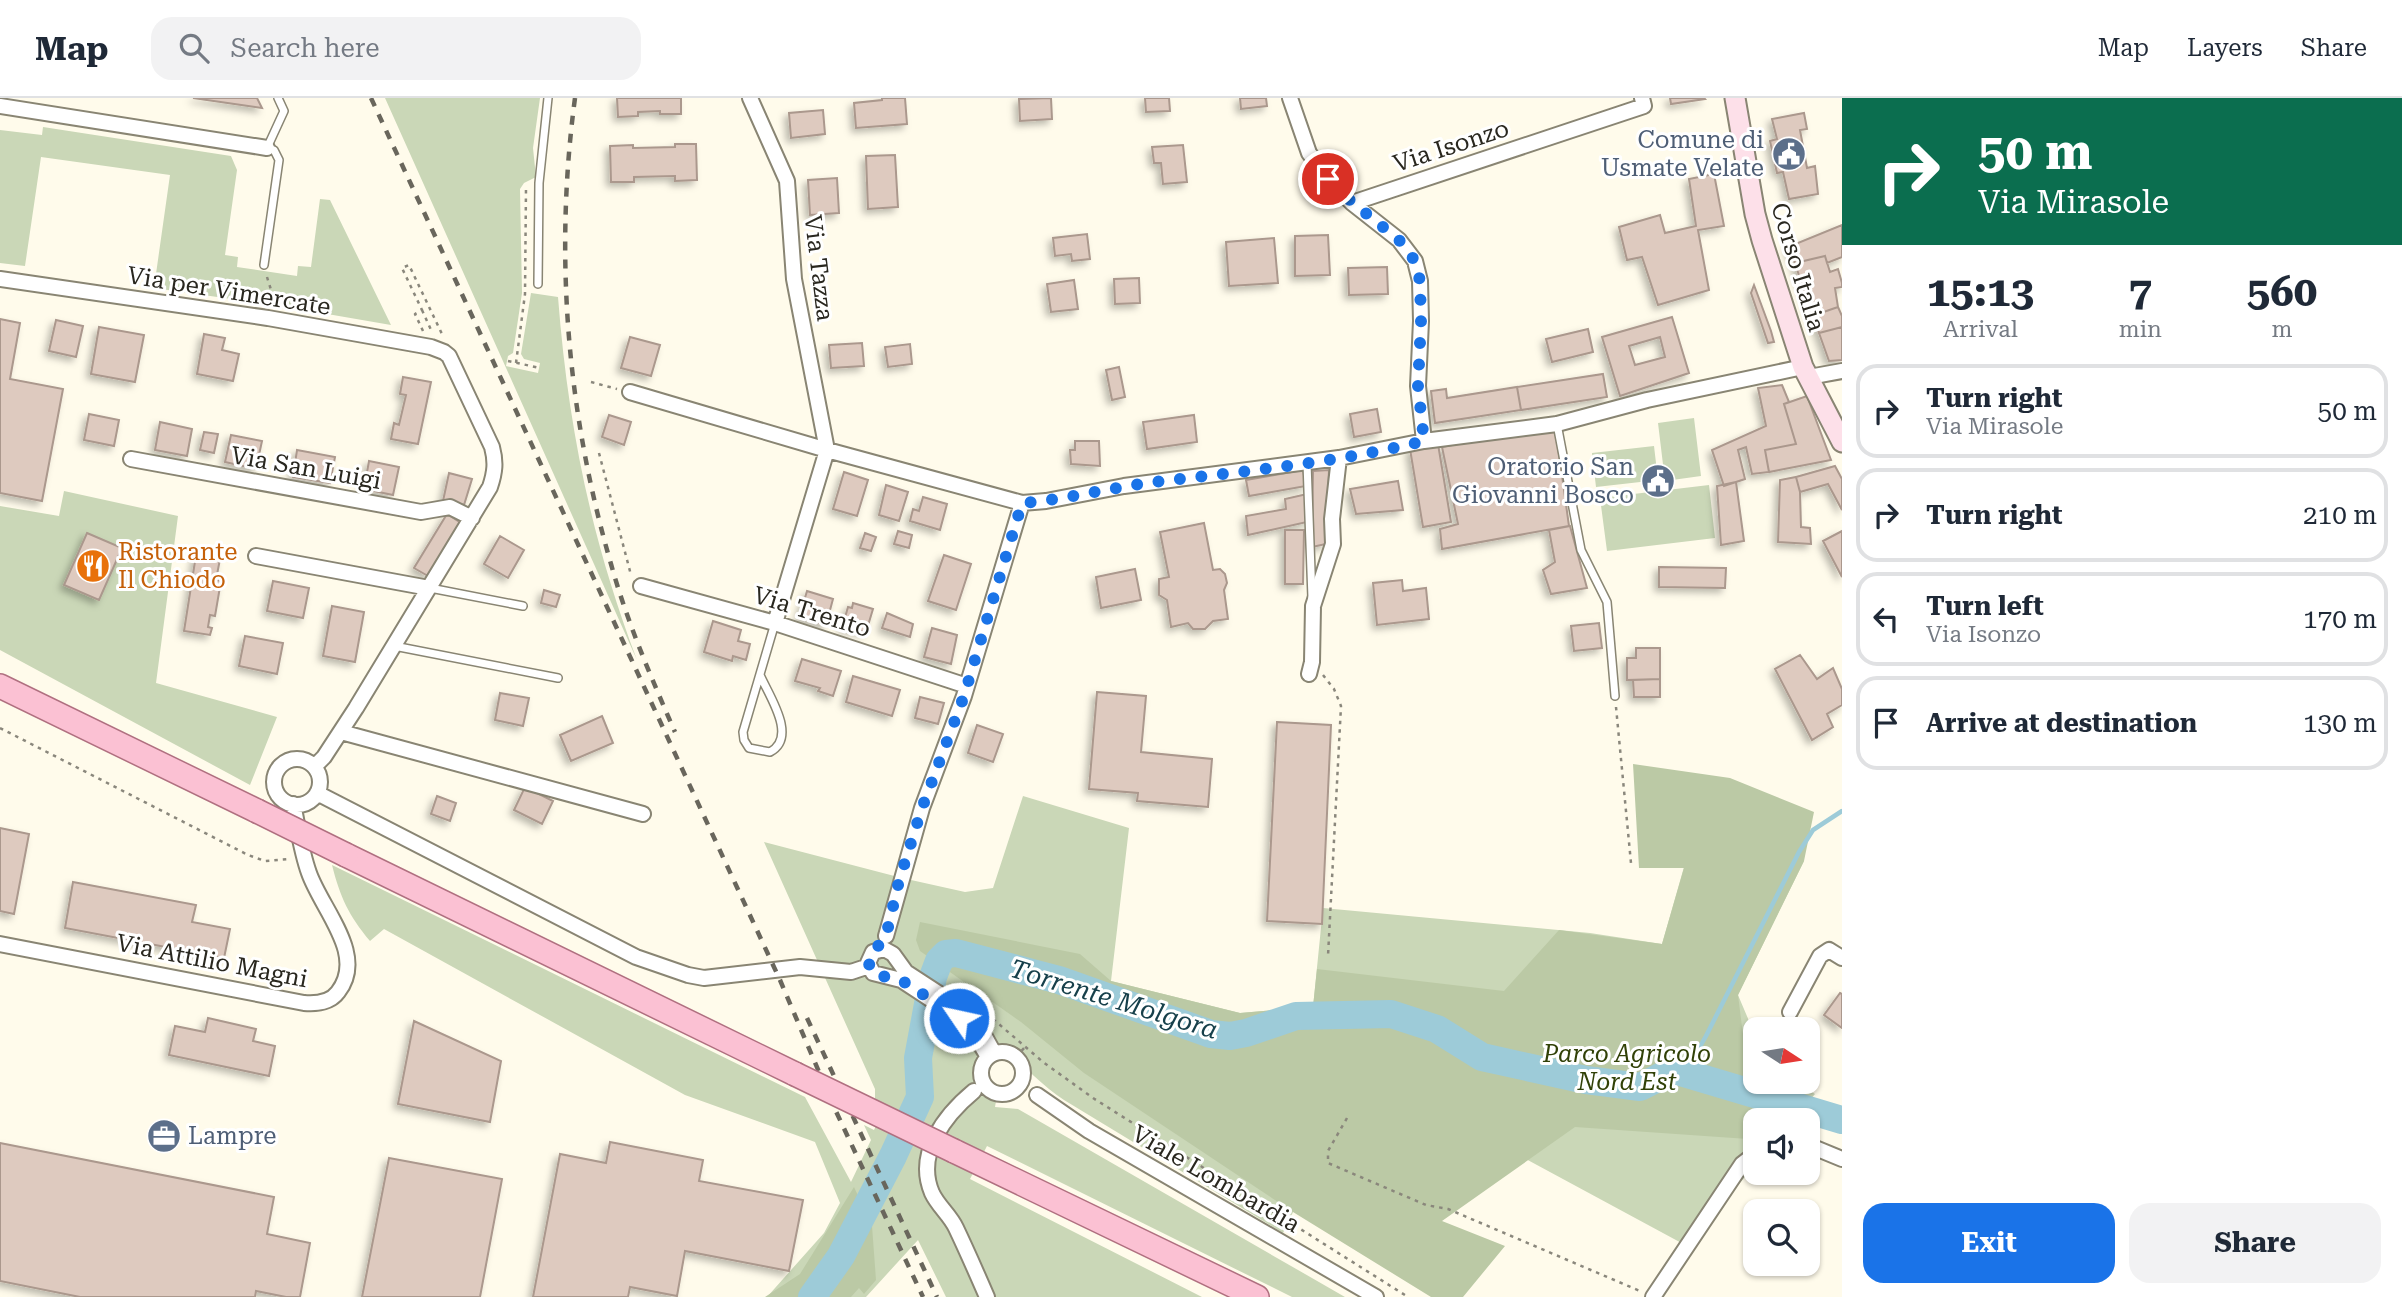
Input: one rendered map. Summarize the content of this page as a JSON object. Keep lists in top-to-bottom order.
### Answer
{
  "streets": {
    "main road": ["Corso Italia"],
    "street": [
      "Via Isonzo",
      "Via Tazza",
      "Via per Vimercate",
      "Via San Luigi",
      "Via Trento",
      "Via Attilio Magni",
      "Viale Lombardia"
    ]
  },
  "water": ["Torrente Molgora"],
  "parks": ["Parco Agricolo Nord Est"],
  "places": {
    "public building": ["Comune di Usmate Velate", "Oratorio San Giovanni Bosco"],
    "restaurant": ["Ristorante Il Chiodo"],
    "office": ["Lampre"]
  },
  "north": "right",
  "page": {
    "header": "Map",
    "search": "Search here",
    "nav": ["Map", "Layers", "Share"],
    "turn": ["50 m", "Via Mirasole"],
    "eta": [
      "15:13",
      "Arrival",
      "7",
      "min",
      "560",
      "m"
    ],
    "list": [
      {
        "name": "Turn right",
        "note": "Via Mirasole",
        "value": "50 m"
      },
      {
        "name": "Turn right",
        "value": "210 m"
      },
      {
        "name": "Turn left",
        "note": "Via Isonzo",
        "value": "170 m"
      },
      {
        "name": "Arrive at destination",
        "value": "130 m"
      }
    ],
    "buttons": ["Exit", "Share"]
  }
}
